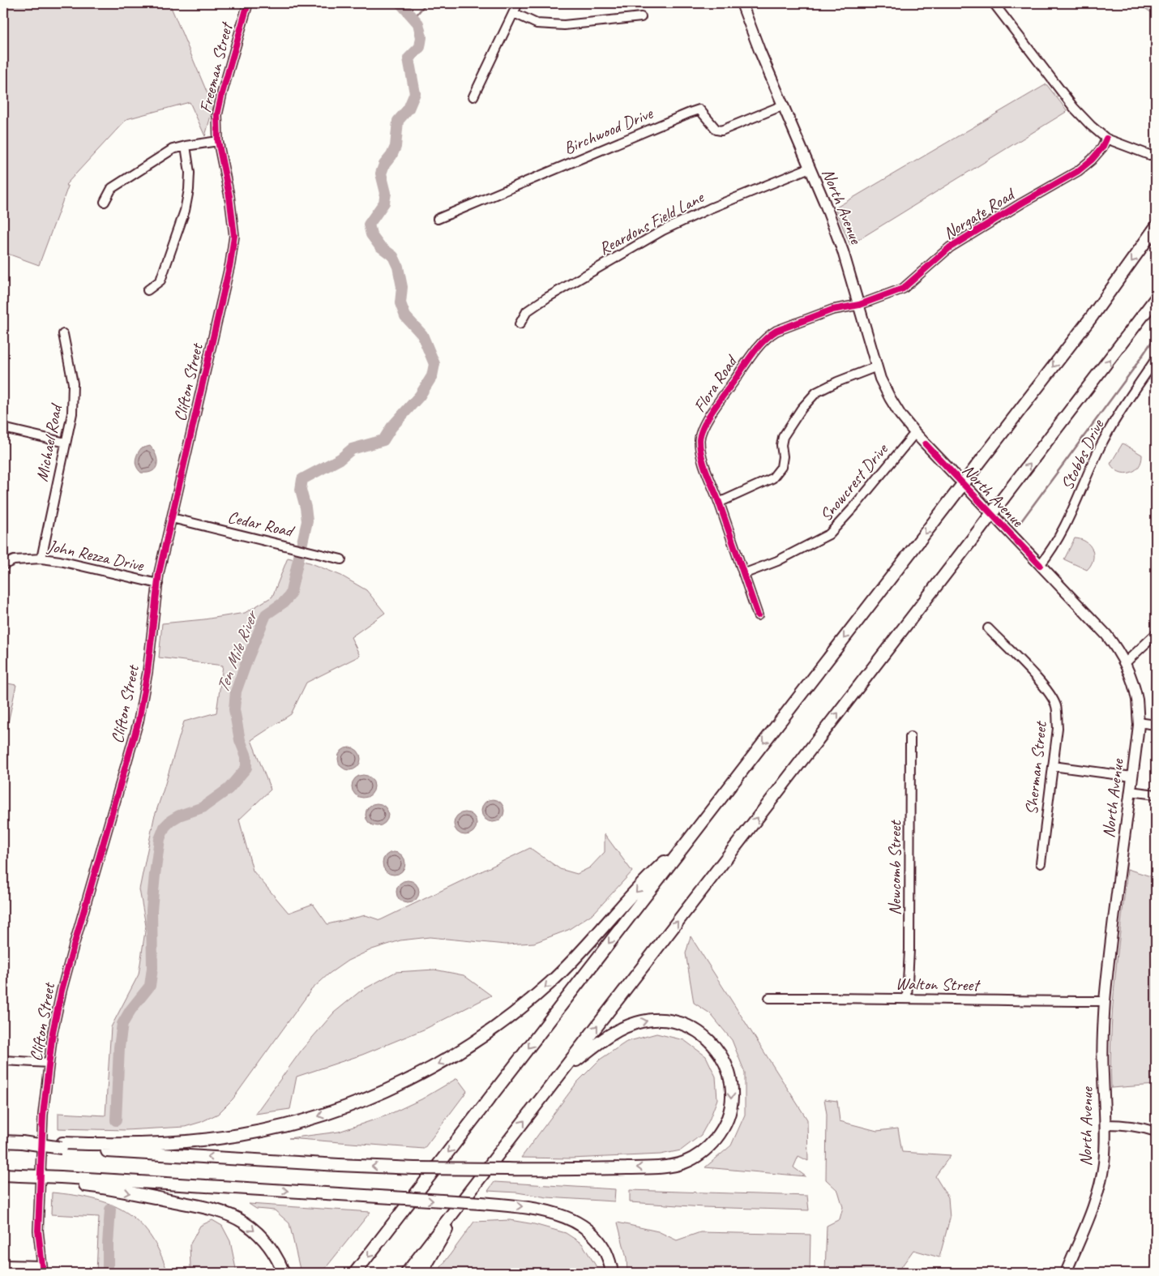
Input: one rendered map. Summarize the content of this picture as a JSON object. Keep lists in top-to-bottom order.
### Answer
{
  "streets": {
    "main road": ["North Avenue"],
    "street": [
      "Freeman Street",
      "Birchwood Drive",
      "Norgate Road",
      "Reardons Field Lane",
      "Clifton Street",
      "Flora Road",
      "Michael Road",
      "Stobbs Drive",
      "Snowcrest Drive",
      "Cedar Road",
      "John Rezza Drive",
      "Sherman Street",
      "Newcomb Street",
      "Walton Street"
    ]
  },
  "crossings": [
    ["Freeman Street", "Clifton Street"],
    ["Birchwood Drive", "North Avenue"],
    ["North Avenue", "Norgate Road"],
    ["North Avenue", "Reardons Field Lane"],
    ["North Avenue", "Flora Road"],
    ["North Avenue", "Stobbs Drive"],
    ["North Avenue", "Snowcrest Drive"],
    ["North Avenue", "Walton Street"],
    ["Norgate Road", "Flora Road"],
    ["Clifton Street", "Cedar Road"],
    ["Clifton Street", "John Rezza Drive"],
    ["Flora Road", "Snowcrest Drive"],
    ["Michael Road", "John Rezza Drive"],
    ["Newcomb Street", "Walton Street"]
  ],
  "water": ["Ten Mile River"]
}
